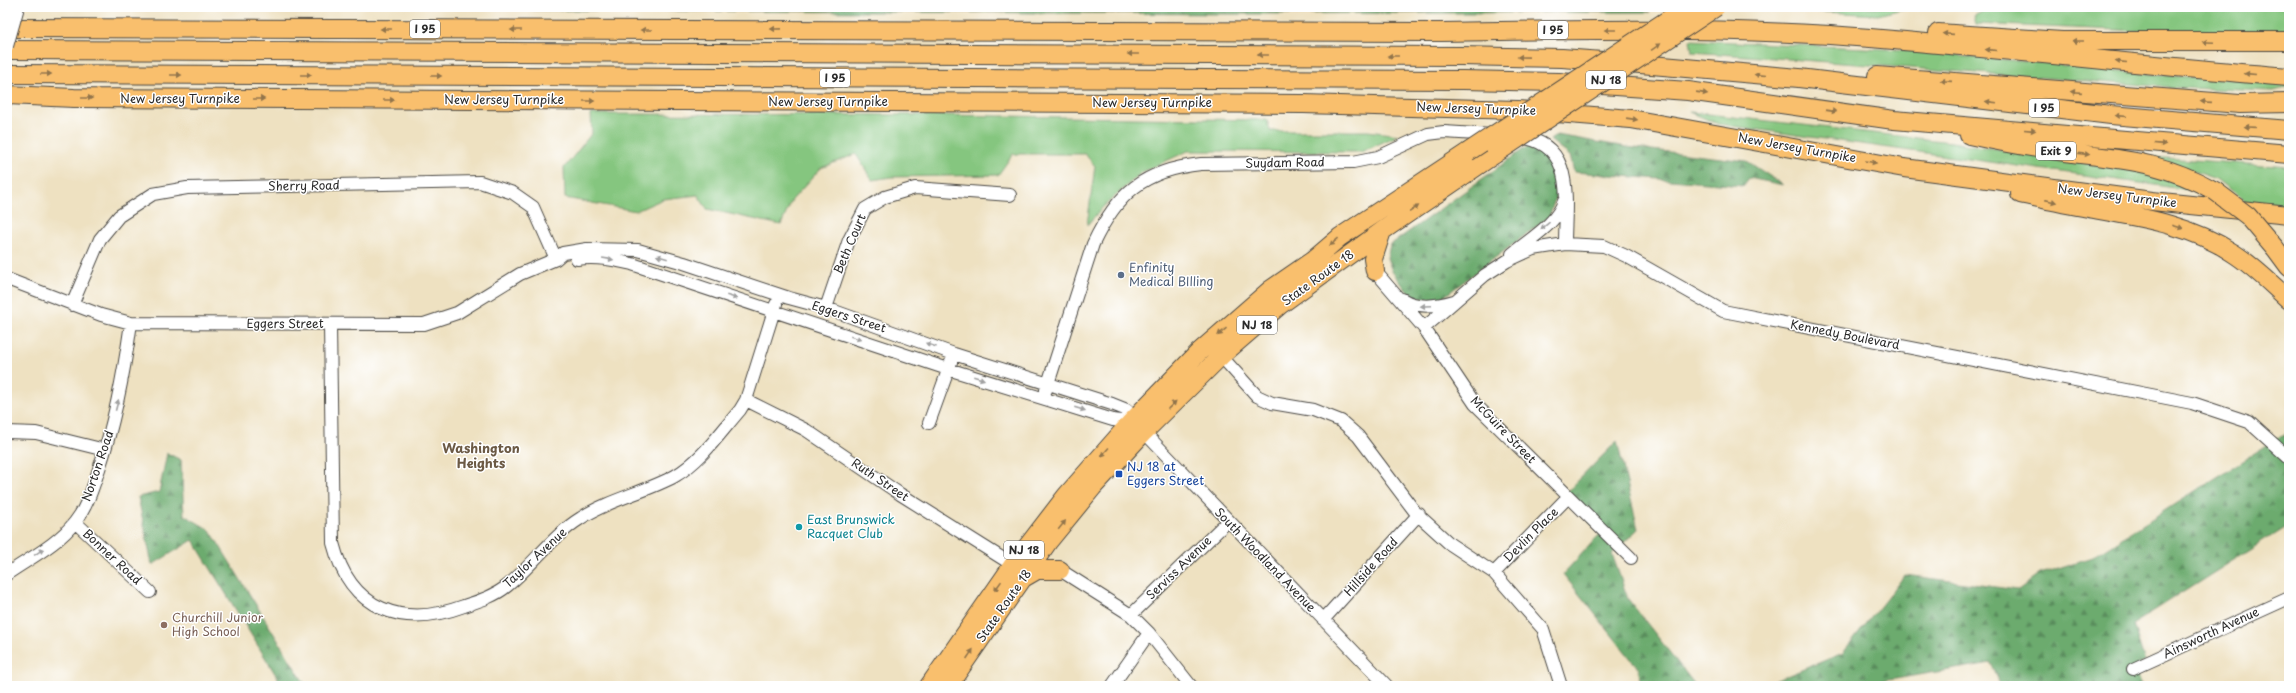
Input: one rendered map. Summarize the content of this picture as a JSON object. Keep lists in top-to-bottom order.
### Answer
{
  "streets": {
    "highway": [
      "I 95",
      "NJ 18",
      "New Jersey Turnpike",
      "Exit 9",
      "State Route 18"
    ],
    "street": [
      "Suydam Road",
      "Sherry Road",
      "Beth Court",
      "Eggers Street",
      "Kennedy Boulevard",
      "McGuire Street",
      "Norton Road",
      "Ruth Street",
      "Devlin Place",
      "Bonner Road",
      "Taylor Avenue",
      "South Woodland Avenue",
      "Hillside Road",
      "Serviss Avenue",
      "Ainsworth Avenue"
    ]
  },
  "crossings": [
    ["New Jersey Turnpike", "Exit 9"],
    ["Suydam Road", "Eggers Street"],
    ["Suydam Road", "Kennedy Boulevard"],
    ["Sherry Road", "Eggers Street"],
    ["Beth Court", "Eggers Street"],
    ["State Route 18", "Eggers Street"],
    ["State Route 18", "Ruth Street"],
    ["State Route 18", "South Woodland Avenue"],
    ["Eggers Street", "Norton Road"],
    ["Eggers Street", "Taylor Avenue"],
    ["Eggers Street", "South Woodland Avenue"],
    ["Kennedy Boulevard", "McGuire Street"],
    ["McGuire Street", "Devlin Place"],
    ["Norton Road", "Bonner Road"],
    ["Ruth Street", "Taylor Avenue"],
    ["South Woodland Avenue", "Hillside Road"],
    ["South Woodland Avenue", "Serviss Avenue"]
  ],
  "one_way": ["Norton Road"],
  "districts": ["Washington Heights"],
  "places": {
    "other": ["Enfinity Medical BIlling", "East Brunswick Racquet Club", "Churchill Junior High School"],
    "transit": ["NJ 18 at Eggers Street"]
  }
}
